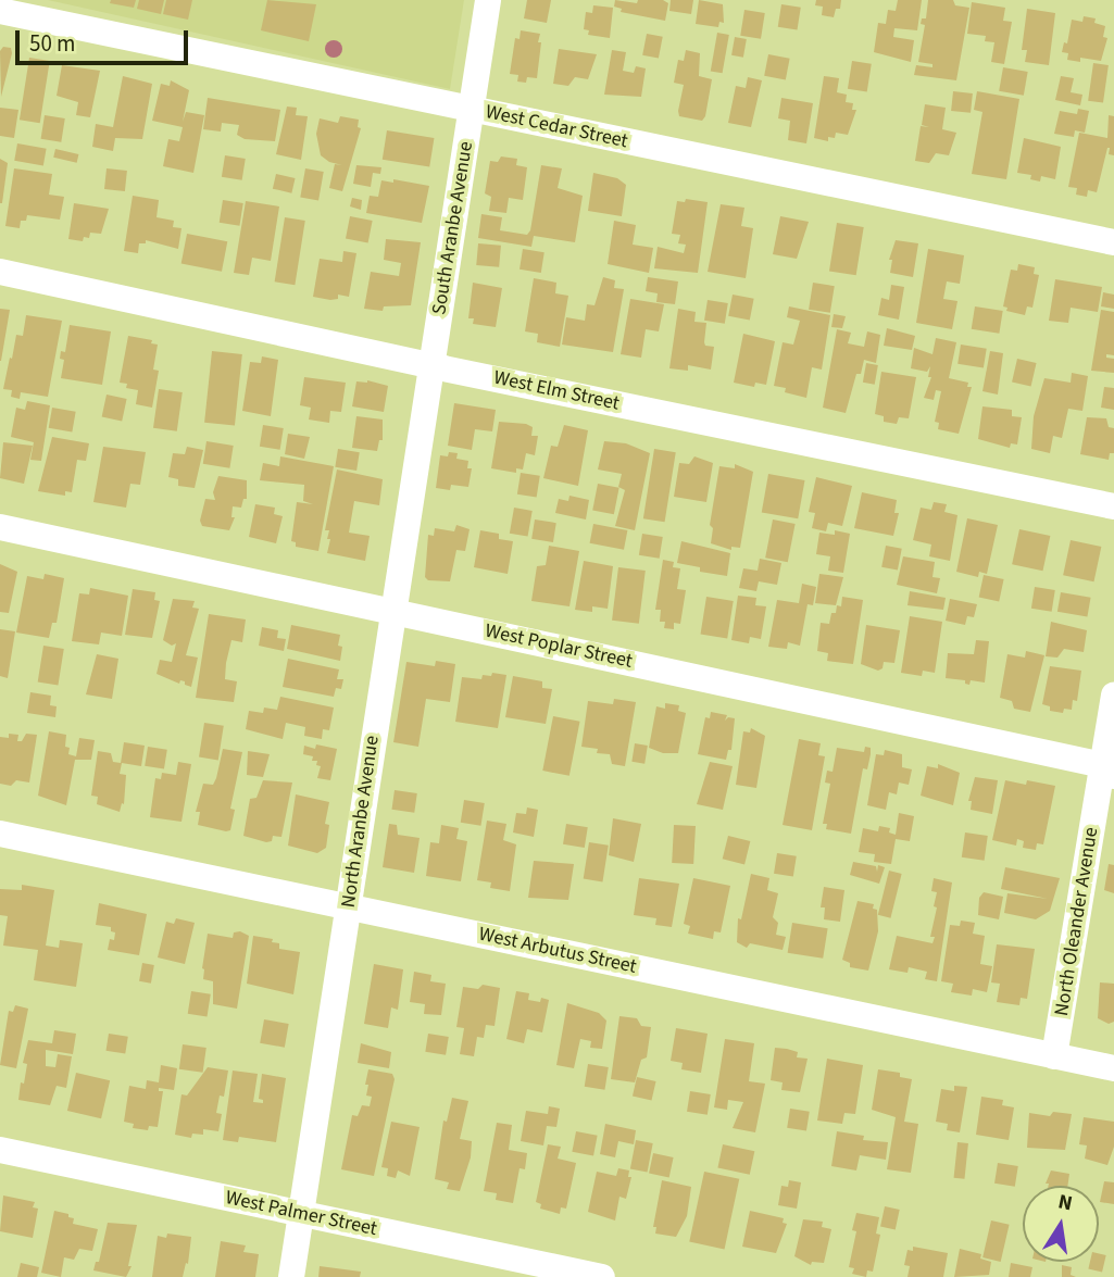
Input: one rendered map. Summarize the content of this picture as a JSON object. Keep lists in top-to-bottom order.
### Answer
{
  "streets": {
    "street": [
      "West Cedar Street",
      "South Aranbe Avenue",
      "West Elm Street",
      "West Poplar Street",
      "North Aranbe Avenue",
      "North Oleander Avenue",
      "West Arbutus Street",
      "West Palmer Street"
    ]
  },
  "crossings": [
    ["West Cedar Street", "South Aranbe Avenue"],
    ["South Aranbe Avenue", "West Elm Street"],
    ["South Aranbe Avenue", "North Aranbe Avenue"],
    ["West Elm Street", "North Aranbe Avenue"],
    ["West Poplar Street", "North Aranbe Avenue"],
    ["West Poplar Street", "North Oleander Avenue"],
    ["North Aranbe Avenue", "West Arbutus Street"],
    ["North Aranbe Avenue", "West Palmer Street"],
    ["North Oleander Avenue", "West Arbutus Street"]
  ],
  "scale_bar": "50 m",
  "north": "top"
}
